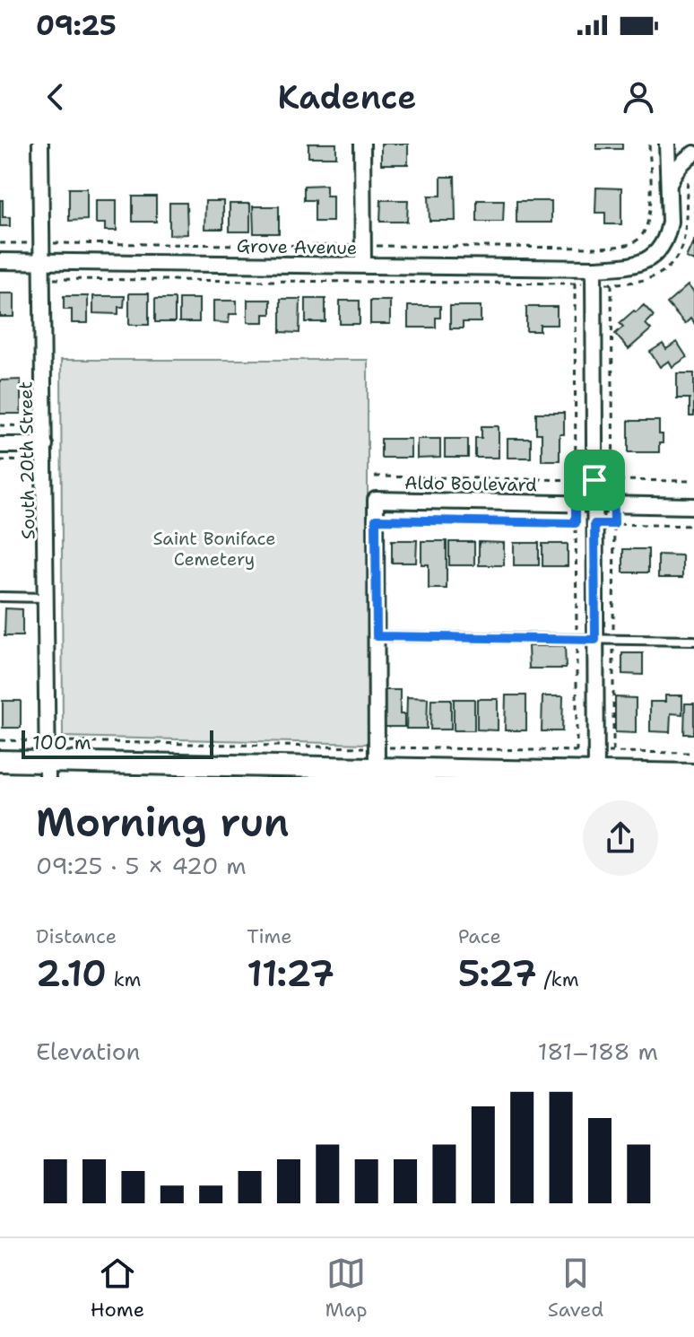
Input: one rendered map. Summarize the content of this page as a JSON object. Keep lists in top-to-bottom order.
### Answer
{
  "streets": {
    "street": ["Grove Avenue", "South 20th Street", "Aldo Boulevard"]
  },
  "crossings": [
    ["Grove Avenue", "South 20th Street"]
  ],
  "parks": ["Saint Boniface Cemetery"],
  "scale_bar": "100 m",
  "page": {
    "status": "09:25",
    "header": "Kadence",
    "scale": "100 m",
    "heading": ["Morning run", "09:25 · 5 × 420 m"],
    "stats": [
      ["Distance", "2.10 km"],
      ["Time", "11:27"],
      ["Pace", "5:27 /km"]
    ],
    "chart": ["Elevation", "181–188 m"],
    "tabs": ["Home", "Map", "Saved"]
  }
}
